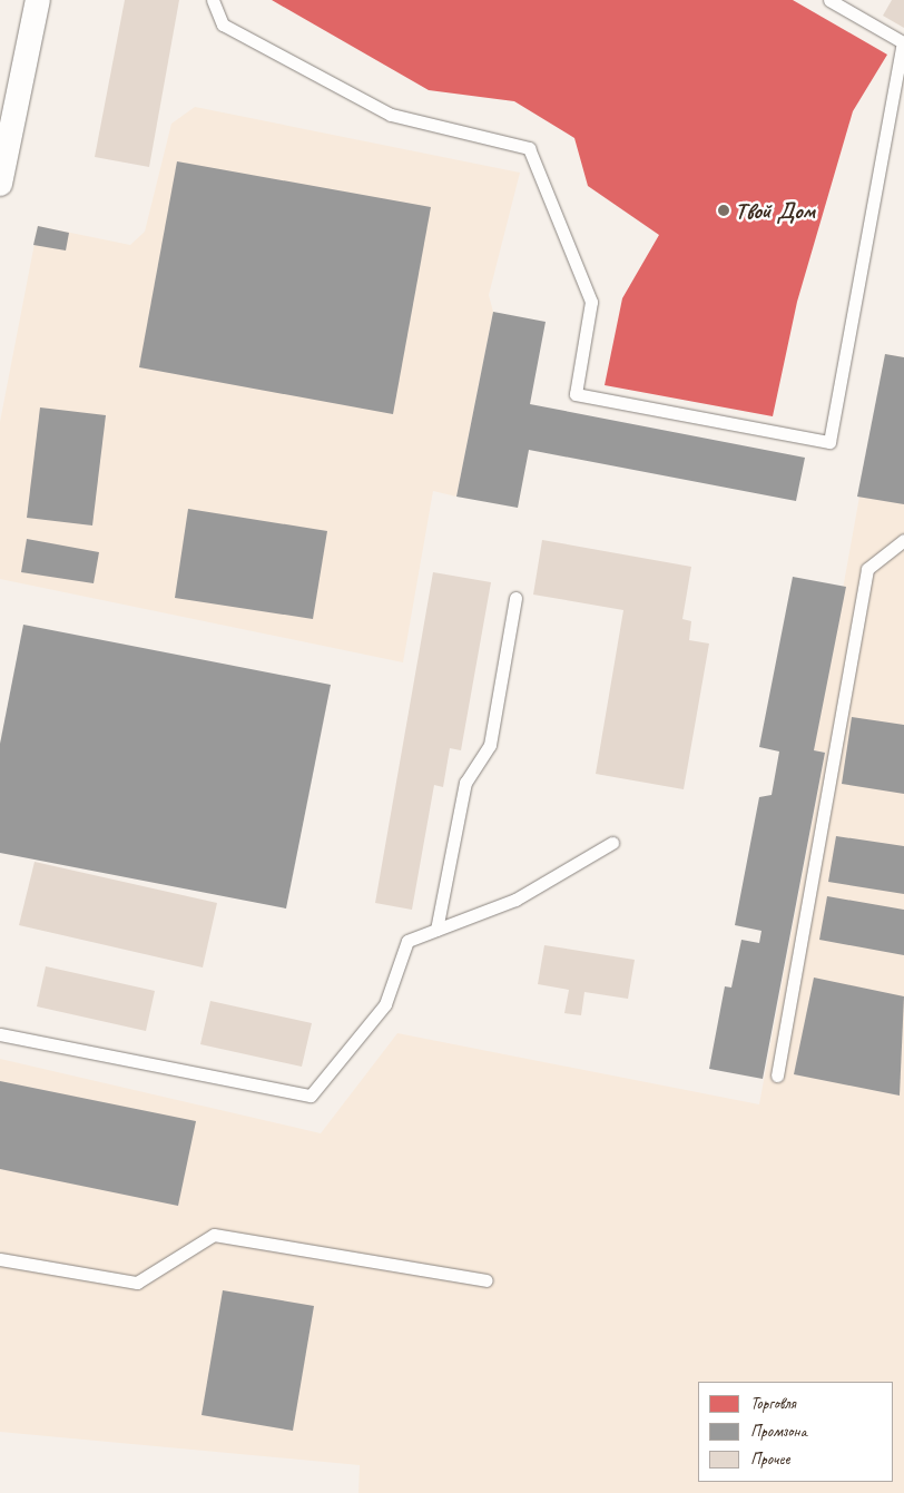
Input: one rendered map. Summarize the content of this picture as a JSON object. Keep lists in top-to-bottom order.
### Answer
{
  "places": ["Твой Дом"],
  "legend": ["Торговля", "Промзона", "Прочее"]
}
